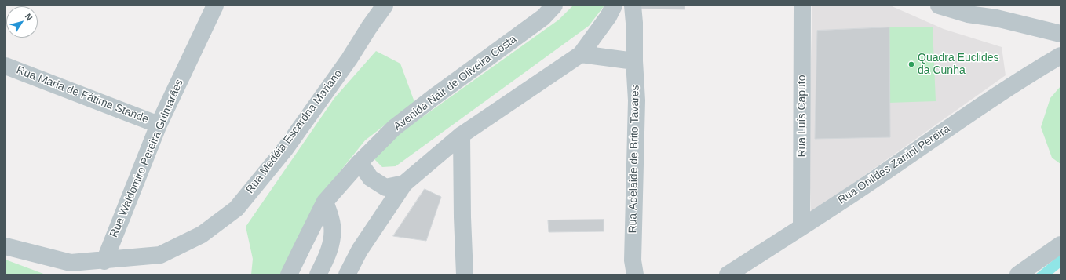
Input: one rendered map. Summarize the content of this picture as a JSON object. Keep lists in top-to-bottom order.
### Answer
{
  "streets": {
    "street": [
      "Avenida Nair de Oliveira Costa",
      "Rua Maria de Fátima Stande",
      "Rua Luís Caputo",
      "Rua Medéia Escardna Mariano",
      "Rua Waldomiro Pereira Guimarães",
      "Rua Adelaide de Brito Tavares",
      "Rua Onildes Zanini Pereira"
    ]
  },
  "crossings": [
    ["Rua Maria de Fátima Stande", "Rua Waldomiro Pereira Guimarães"],
    ["Rua Luís Caputo", "Rua Onildes Zanini Pereira"],
    ["Rua Medéia Escardna Mariano", "Rua Waldomiro Pereira Guimarães"]
  ],
  "places": ["Quadra Euclides da Cunha"],
  "north": "top right"
}
